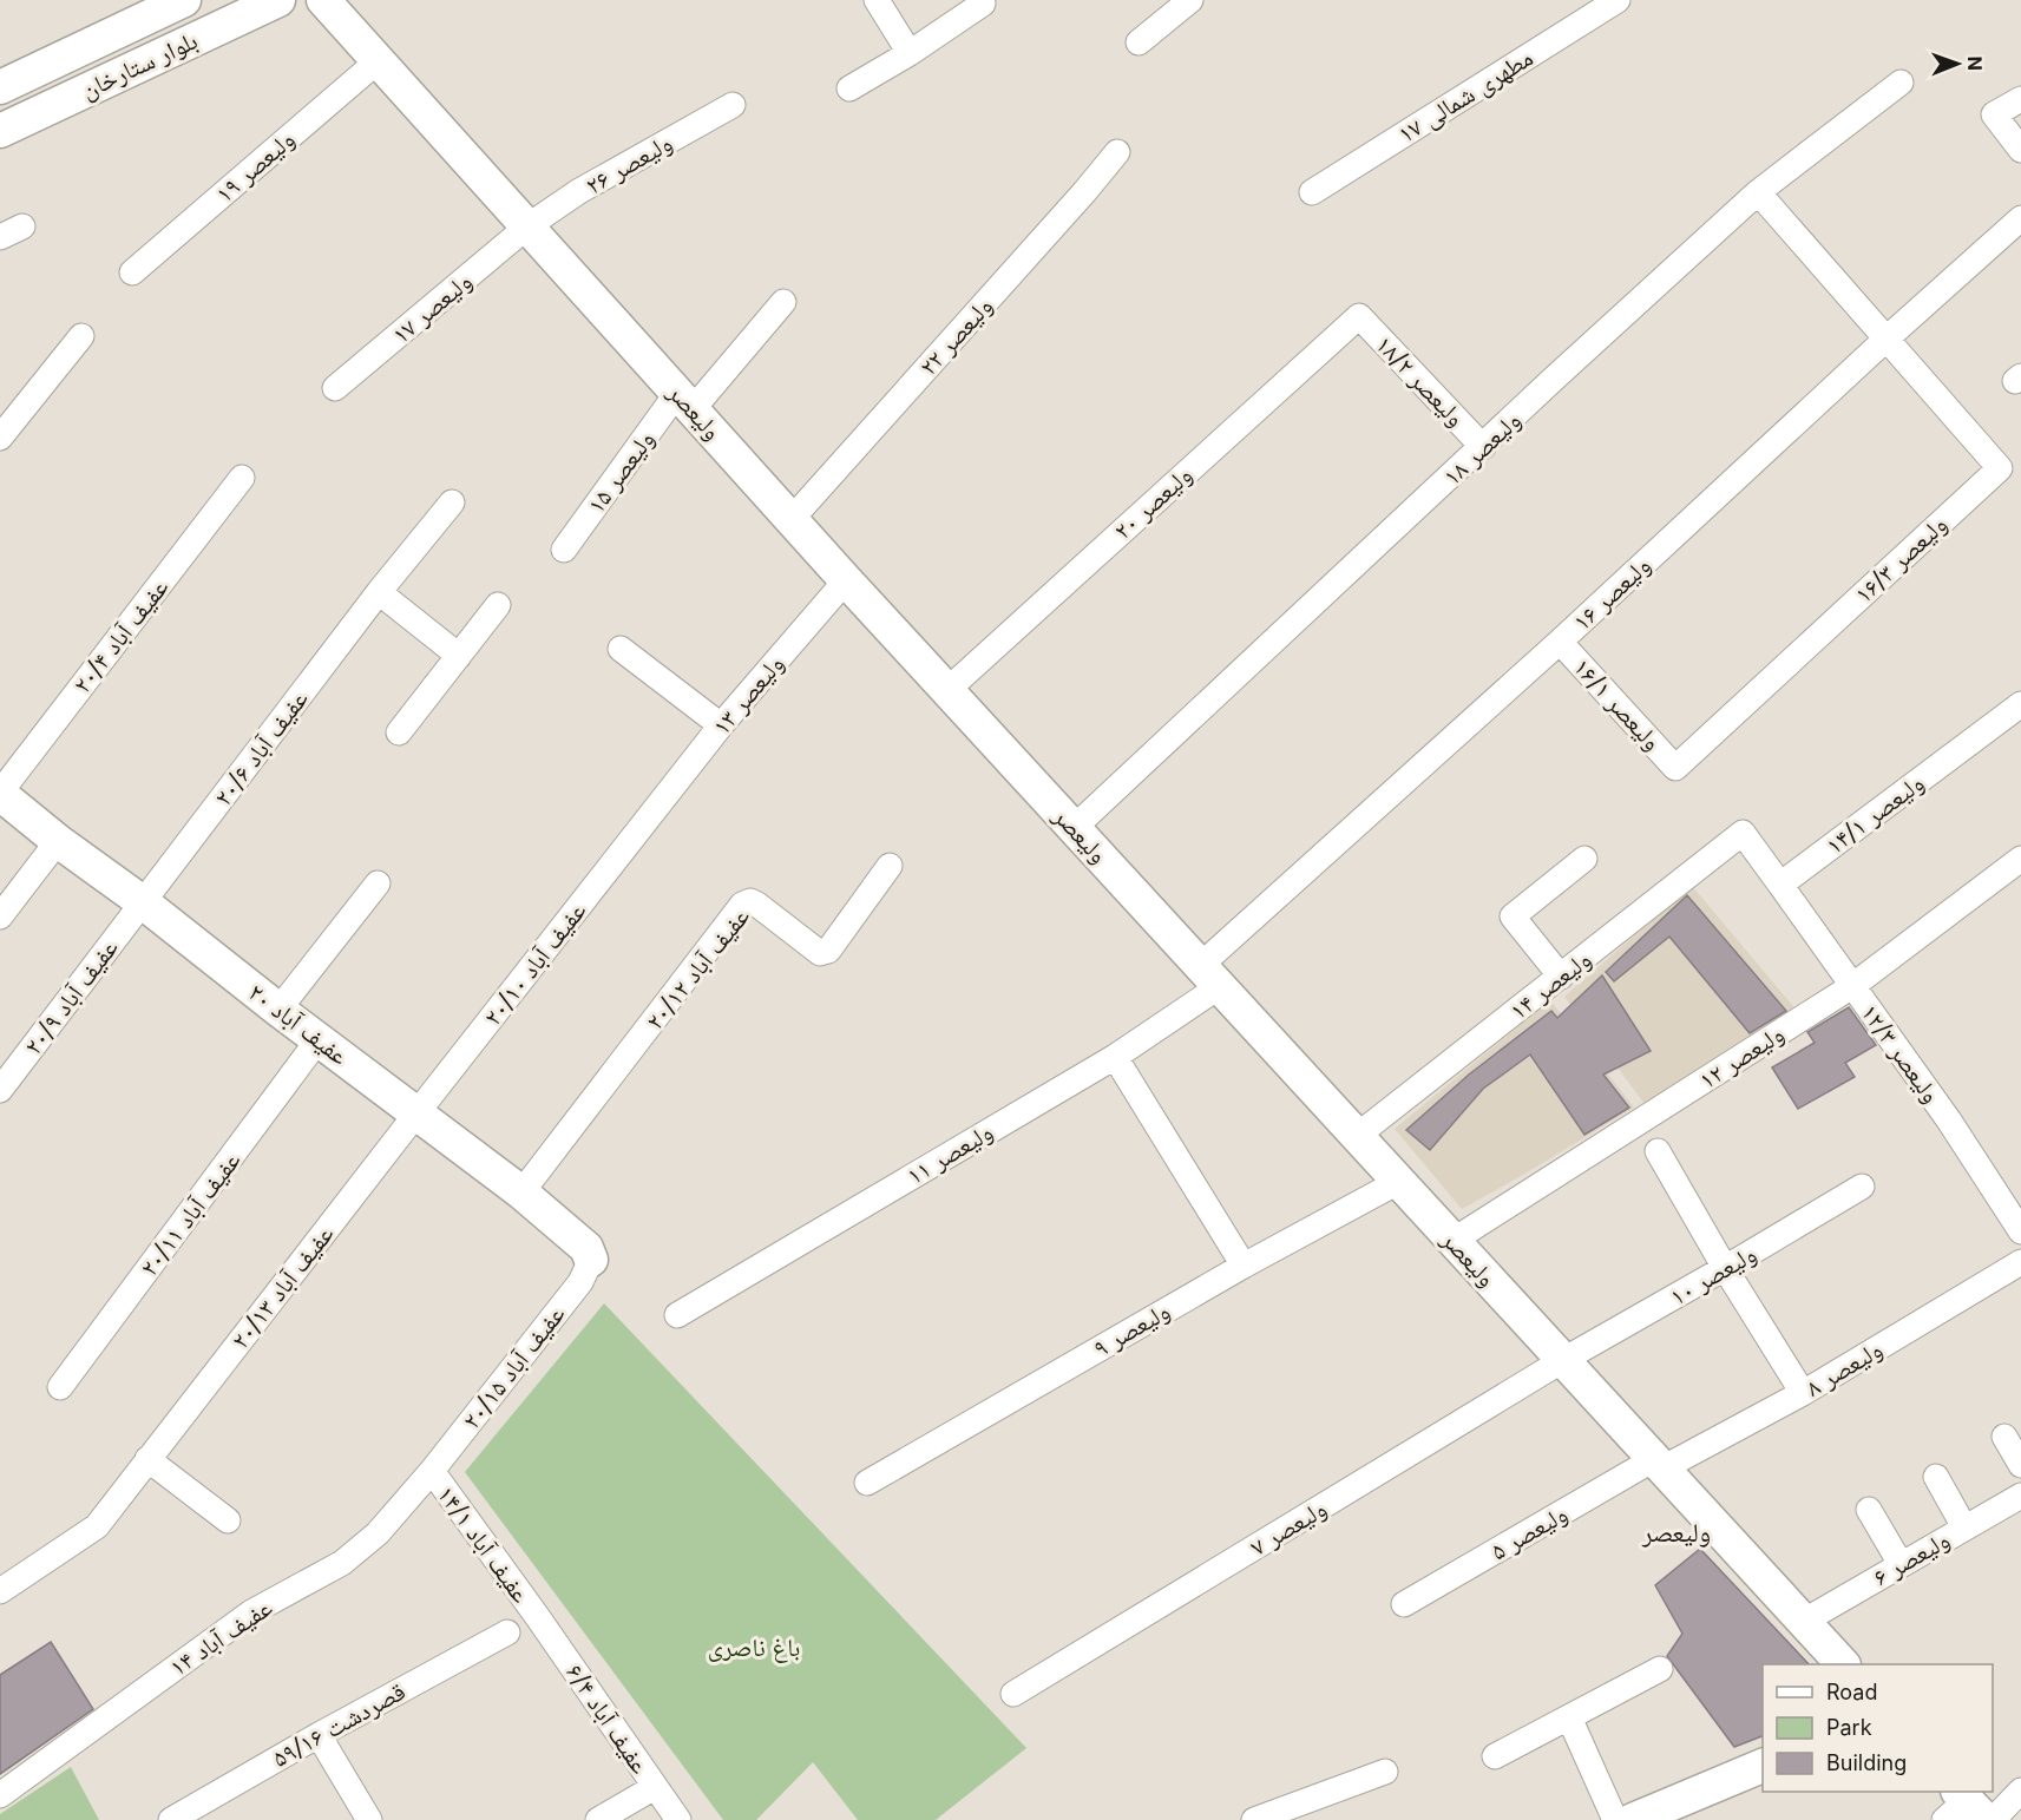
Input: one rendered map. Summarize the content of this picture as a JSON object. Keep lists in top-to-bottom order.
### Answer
{
  "streets": {
    "main road": ["بلوار ستارخان", "ولیعصر", "عفیف آباد ۲۰"],
    "street": [
      "۱۷ مطهری شمالی",
      "۲۶ ولیعصر",
      "۱۹ ولیعصر",
      "۱۷ ولیعصر",
      "۲۲ ولیعصر",
      "۱۸/۲ ولیعصر",
      "۱۸ ولیعصر",
      "۱۵ ولیعصر",
      "۲۰ ولیعصر",
      "۱۶/۳ ولیعصر",
      "۱۶ ولیعصر",
      "عفیف آباد ۲۰/۴",
      "۱۳ ولیعصر",
      "۱۶/۱ ولیعصر",
      "عفیف آباد ۲۰/۶",
      "۱۴/۱ ولیعصر",
      "عفیف آباد ۲۰/۱۰",
      "عفیف آباد ۲۰/۱۲",
      "۱۴ ولیعصر",
      "عفیف آباد ۲۰/۹",
      "۱۲/۳ ولیعصر",
      "۱۲ ولیعصر",
      "۱۱ ولیعصر",
      "عفیف آباد ۲۰/۱۱",
      "۱۰ ولیعصر",
      "عفیف آباد ۲۰/۱۳",
      "۹ ولیعصر",
      "عفیف آباد ۲۰/۱۵",
      "۸ ولیعصر",
      "۷ ولیعصر",
      "۵ ولیعصر",
      "عفیف آباد ۱۴/۱",
      "۶ ولیعصر",
      "عفیف آباد ۱۴",
      "عفیف آباد ۶/۴",
      "۵۹/۱۶ قصردشت"
    ]
  },
  "crossings": [
    ["۲۶ ولیعصر", "۱۷ ولیعصر"],
    ["۲۶ ولیعصر", "ولیعصر"],
    ["۱۹ ولیعصر", "ولیعصر"],
    ["۱۷ ولیعصر", "ولیعصر"],
    ["۲۲ ولیعصر", "ولیعصر"],
    ["۱۸/۲ ولیعصر", "۱۸ ولیعصر"],
    ["۱۸/۲ ولیعصر", "۲۰ ولیعصر"],
    ["ولیعصر", "۱۸ ولیعصر"],
    ["ولیعصر", "۱۵ ولیعصر"],
    ["ولیعصر", "۲۰ ولیعصر"],
    ["ولیعصر", "۱۶ ولیعصر"],
    ["ولیعصر", "۱۳ ولیعصر"],
    ["ولیعصر", "۱۴ ولیعصر"],
    ["ولیعصر", "۱۲ ولیعصر"],
    ["ولیعصر", "۱۱ ولیعصر"],
    ["ولیعصر", "۱۰ ولیعصر"],
    ["ولیعصر", "۹ ولیعصر"],
    ["ولیعصر", "۸ ولیعصر"],
    ["ولیعصر", "۷ ولیعصر"],
    ["ولیعصر", "۵ ولیعصر"],
    ["ولیعصر", "۶ ولیعصر"],
    ["۱۶/۳ ولیعصر", "۱۶ ولیعصر"],
    ["۱۶/۳ ولیعصر", "۱۶/۱ ولیعصر"],
    ["۱۶ ولیعصر", "۱۶/۱ ولیعصر"],
    ["۱۶ ولیعصر", "۱۱ ولیعصر"],
    ["عفیف آباد ۲۰/۴", "عفیف آباد ۲۰"],
    ["۱۳ ولیعصر", "عفیف آباد ۲۰/۱۰"],
    ["عفیف آباد ۲۰/۶", "عفیف آباد ۲۰/۹"],
    ["عفیف آباد ۲۰/۶", "عفیف آباد ۲۰"],
    ["۱۴/۱ ولیعصر", "۱۴ ولیعصر"],
    ["۱۴/۱ ولیعصر", "۱۲/۳ ولیعصر"],
    ["عفیف آباد ۲۰/۱۰", "عفیف آباد ۲۰"],
    ["عفیف آباد ۲۰/۱۰", "عفیف آباد ۲۰/۱۳"],
    ["عفیف آباد ۲۰/۱۲", "عفیف آباد ۲۰"],
    ["۱۴ ولیعصر", "۱۲/۳ ولیعصر"],
    ["عفیف آباد ۲۰/۹", "عفیف آباد ۲۰"],
    ["عفیف آباد ۲۰", "عفیف آباد ۲۰/۱۱"],
    ["عفیف آباد ۲۰", "عفیف آباد ۲۰/۱۳"],
    ["عفیف آباد ۲۰", "عفیف آباد ۲۰/۱۵"],
    ["۱۲/۳ ولیعصر", "۱۲ ولیعصر"],
    ["۱۰ ولیعصر", "۷ ولیعصر"],
    ["عفیف آباد ۲۰/۱۵", "عفیف آباد ۱۴/۱"],
    ["عفیف آباد ۲۰/۱۵", "عفیف آباد ۱۴"],
    ["۸ ولیعصر", "۵ ولیعصر"],
    ["عفیف آباد ۱۴/۱", "عفیف آباد ۱۴"],
    ["عفیف آباد ۱۴/۱", "عفیف آباد ۶/۴"]
  ],
  "districts": ["ولیعصر"],
  "parks": ["باغ ناصری"],
  "legend": ["Road", "Park", "Building"],
  "north": "right"
}
